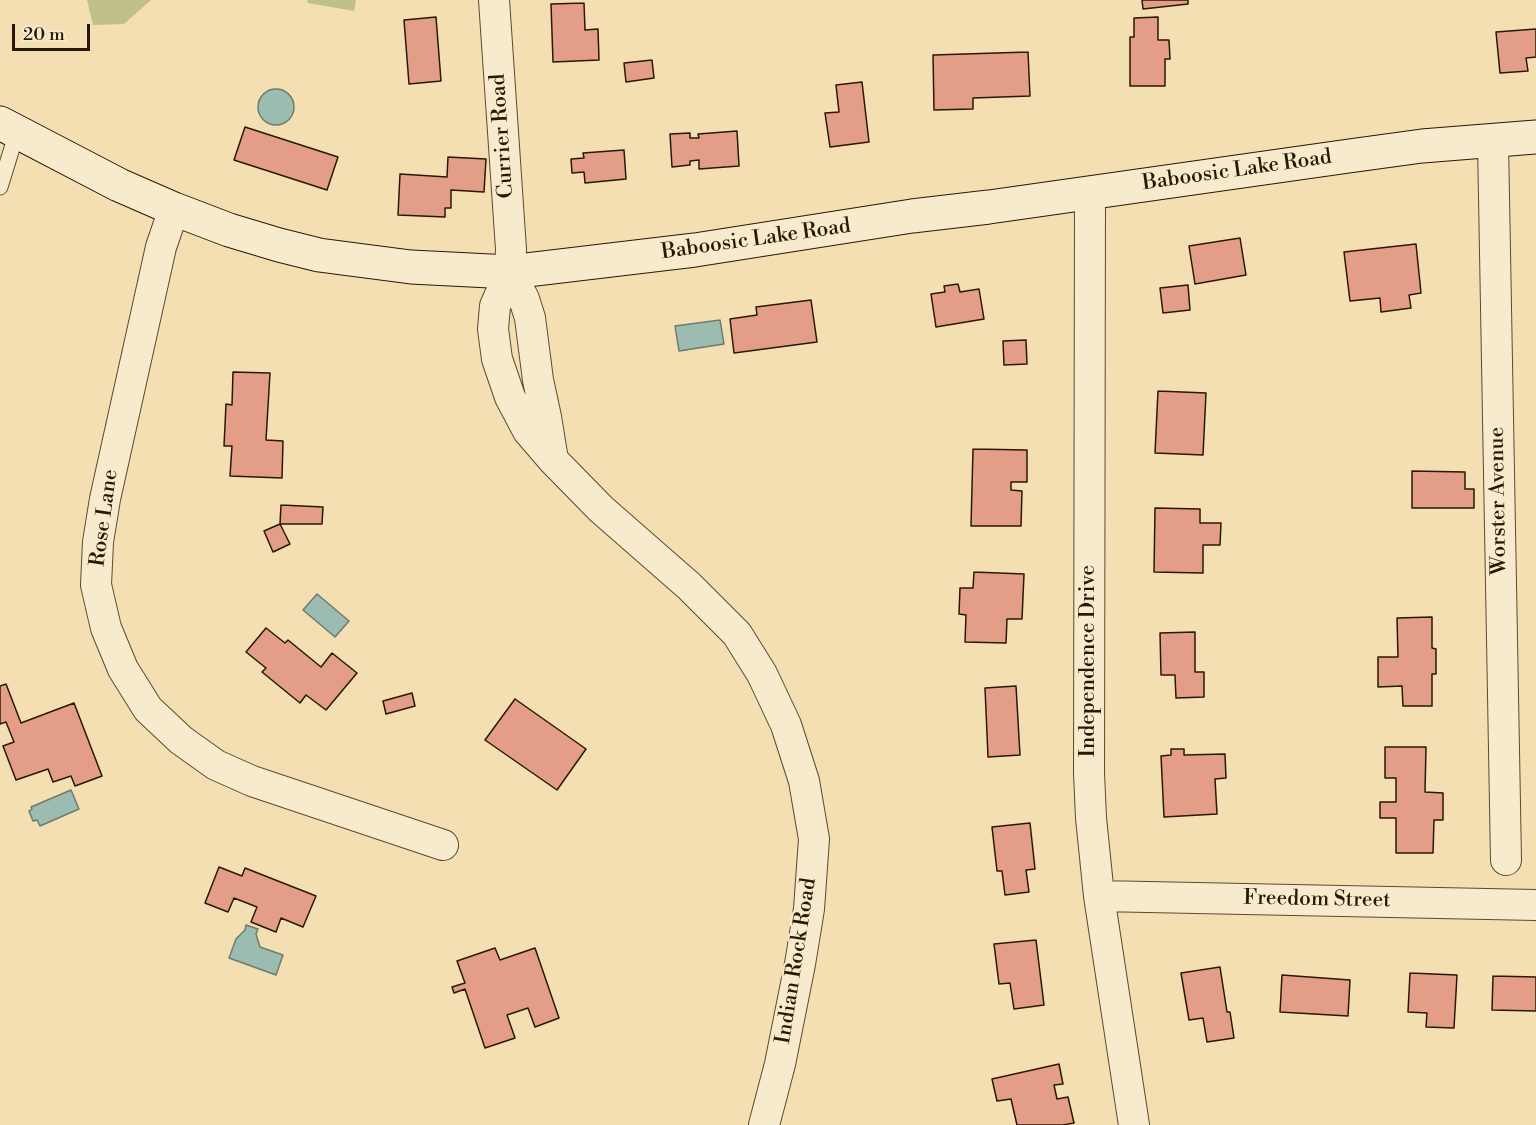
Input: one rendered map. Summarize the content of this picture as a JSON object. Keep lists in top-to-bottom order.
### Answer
{
  "streets": {
    "street": [
      "Currier Road",
      "Baboosic Lake Road",
      "Worster Avenue",
      "Rose Lane",
      "Independence Drive",
      "Freedom Street",
      "Indian Rock Road"
    ]
  },
  "crossings": [
    ["Currier Road", "Baboosic Lake Road"],
    ["Currier Road", "Indian Rock Road"],
    ["Baboosic Lake Road", "Worster Avenue"],
    ["Baboosic Lake Road", "Rose Lane"],
    ["Baboosic Lake Road", "Independence Drive"],
    ["Baboosic Lake Road", "Indian Rock Road"],
    ["Independence Drive", "Freedom Street"]
  ],
  "scale_bar": "20 m"
}
